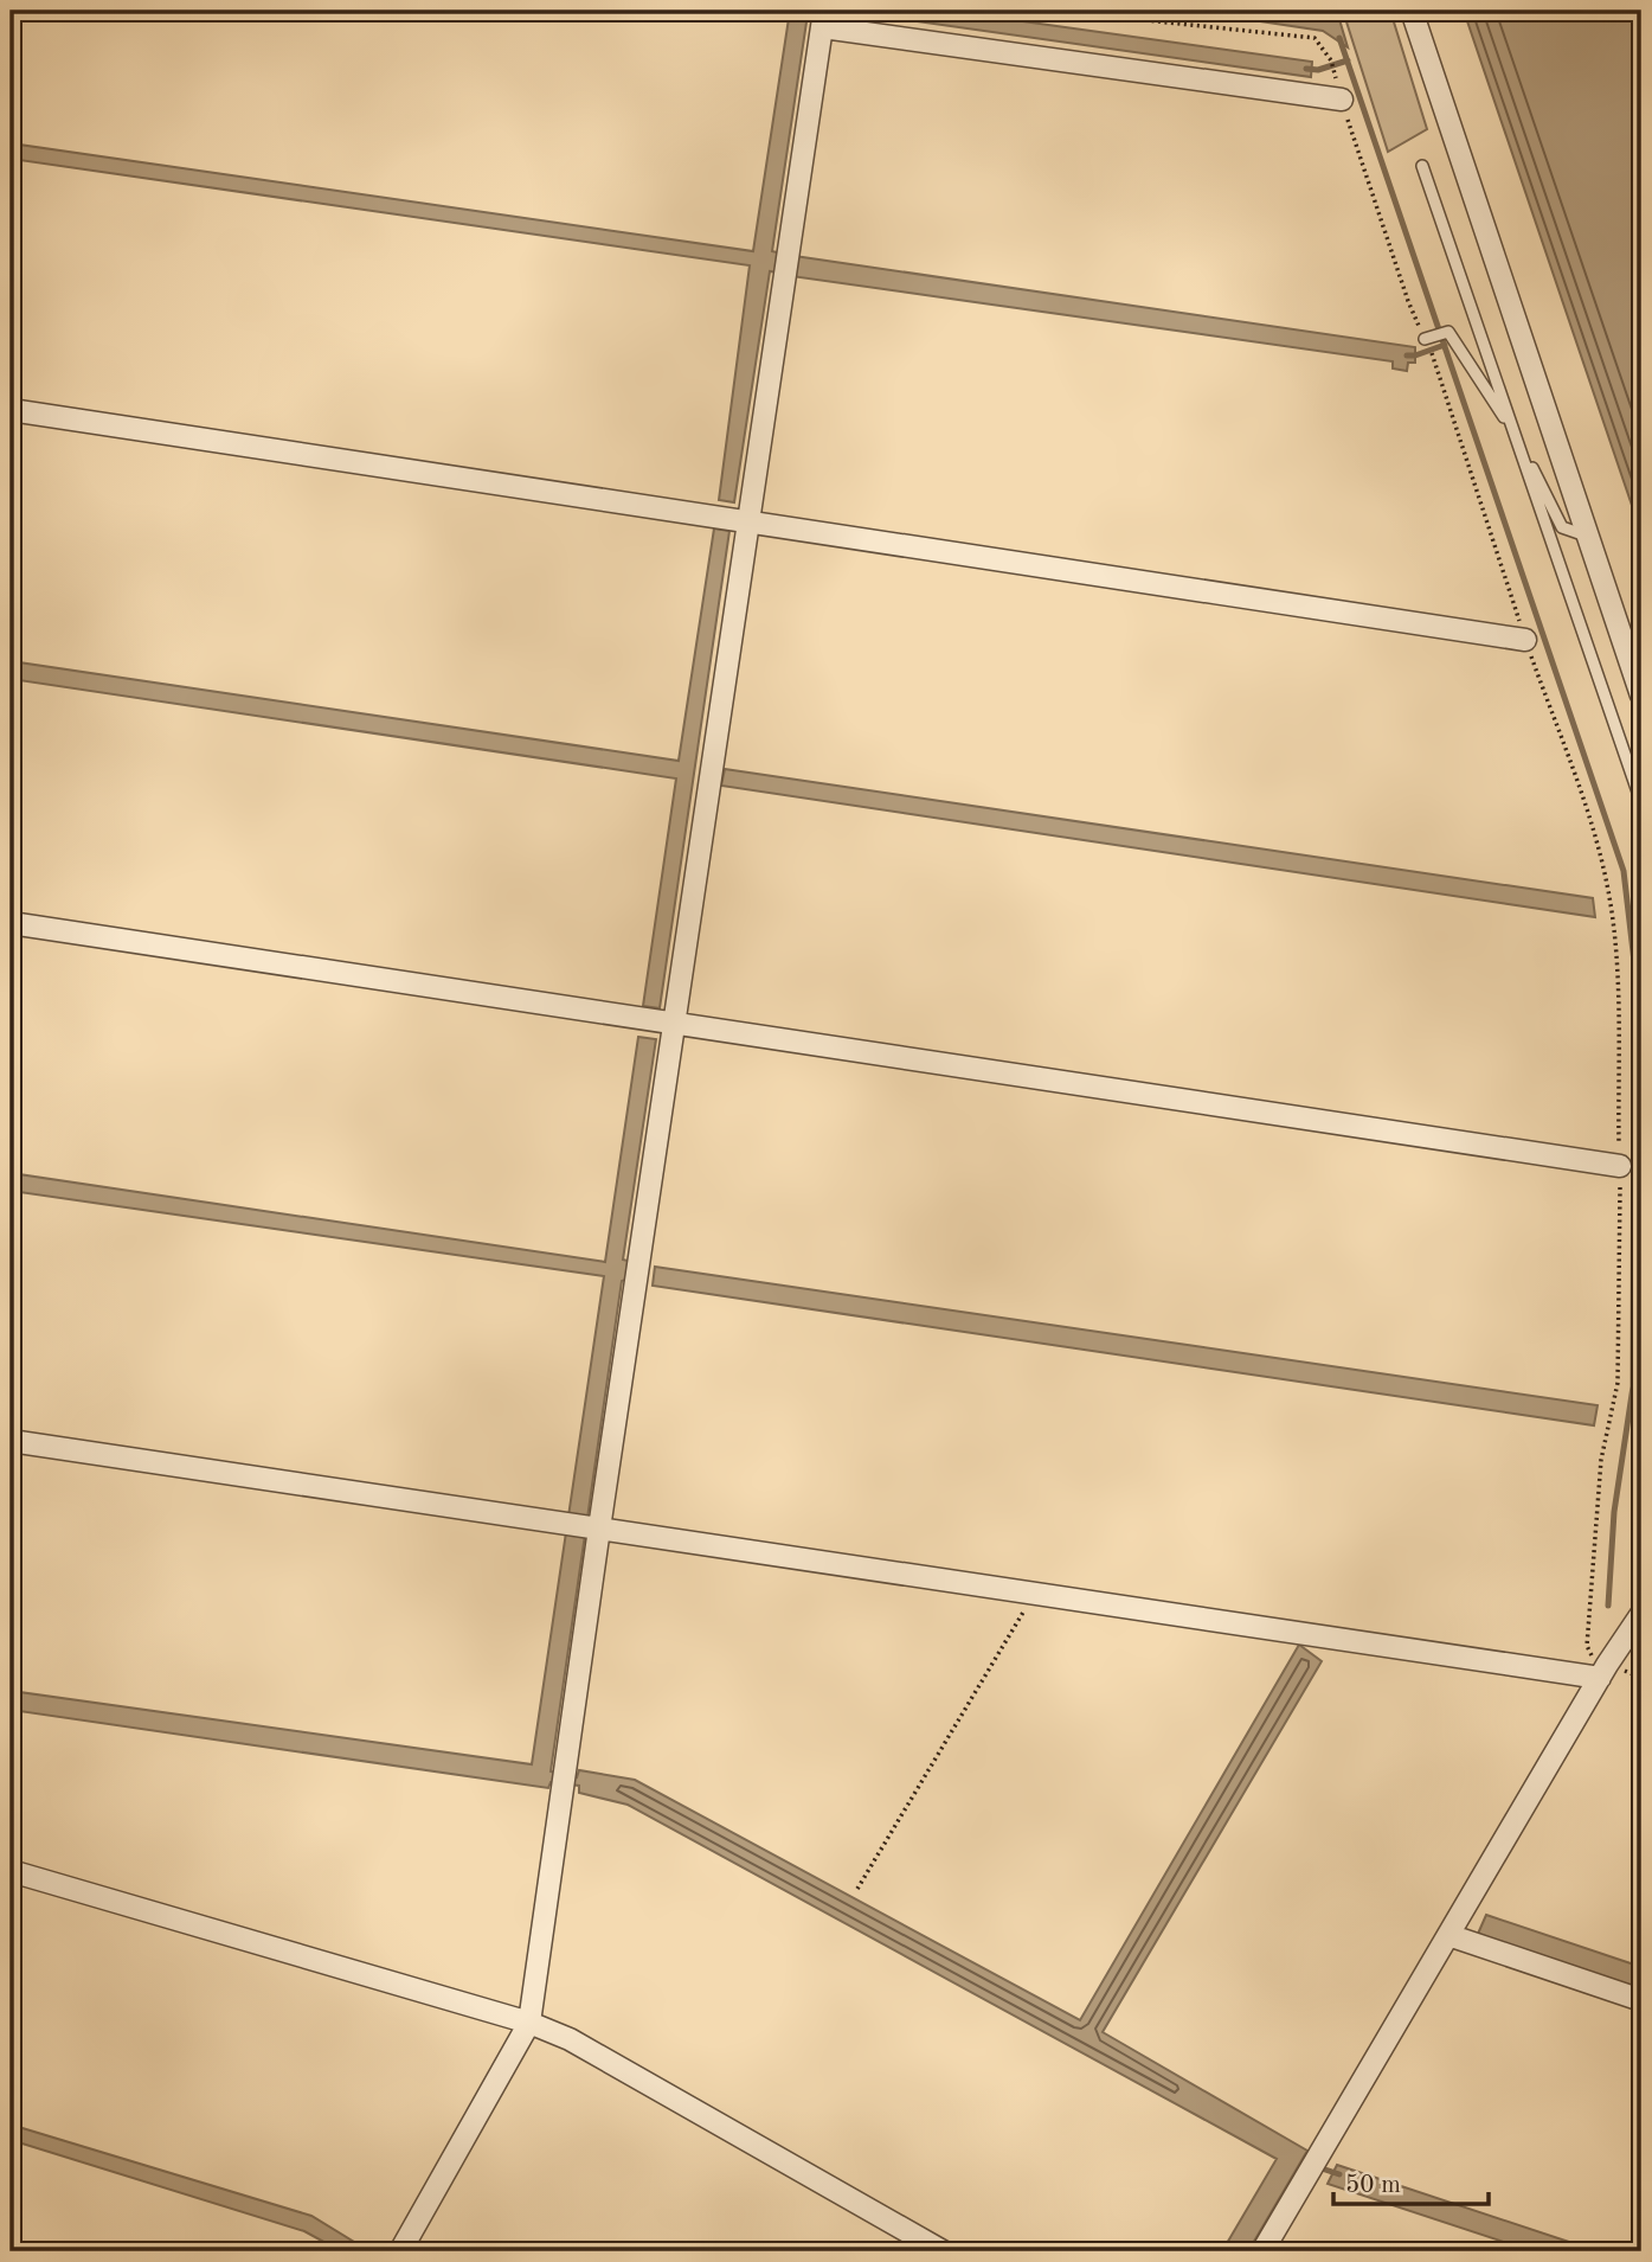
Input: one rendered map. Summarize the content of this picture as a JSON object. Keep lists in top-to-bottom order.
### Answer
{
  "scale_bar": "50 m"
}
